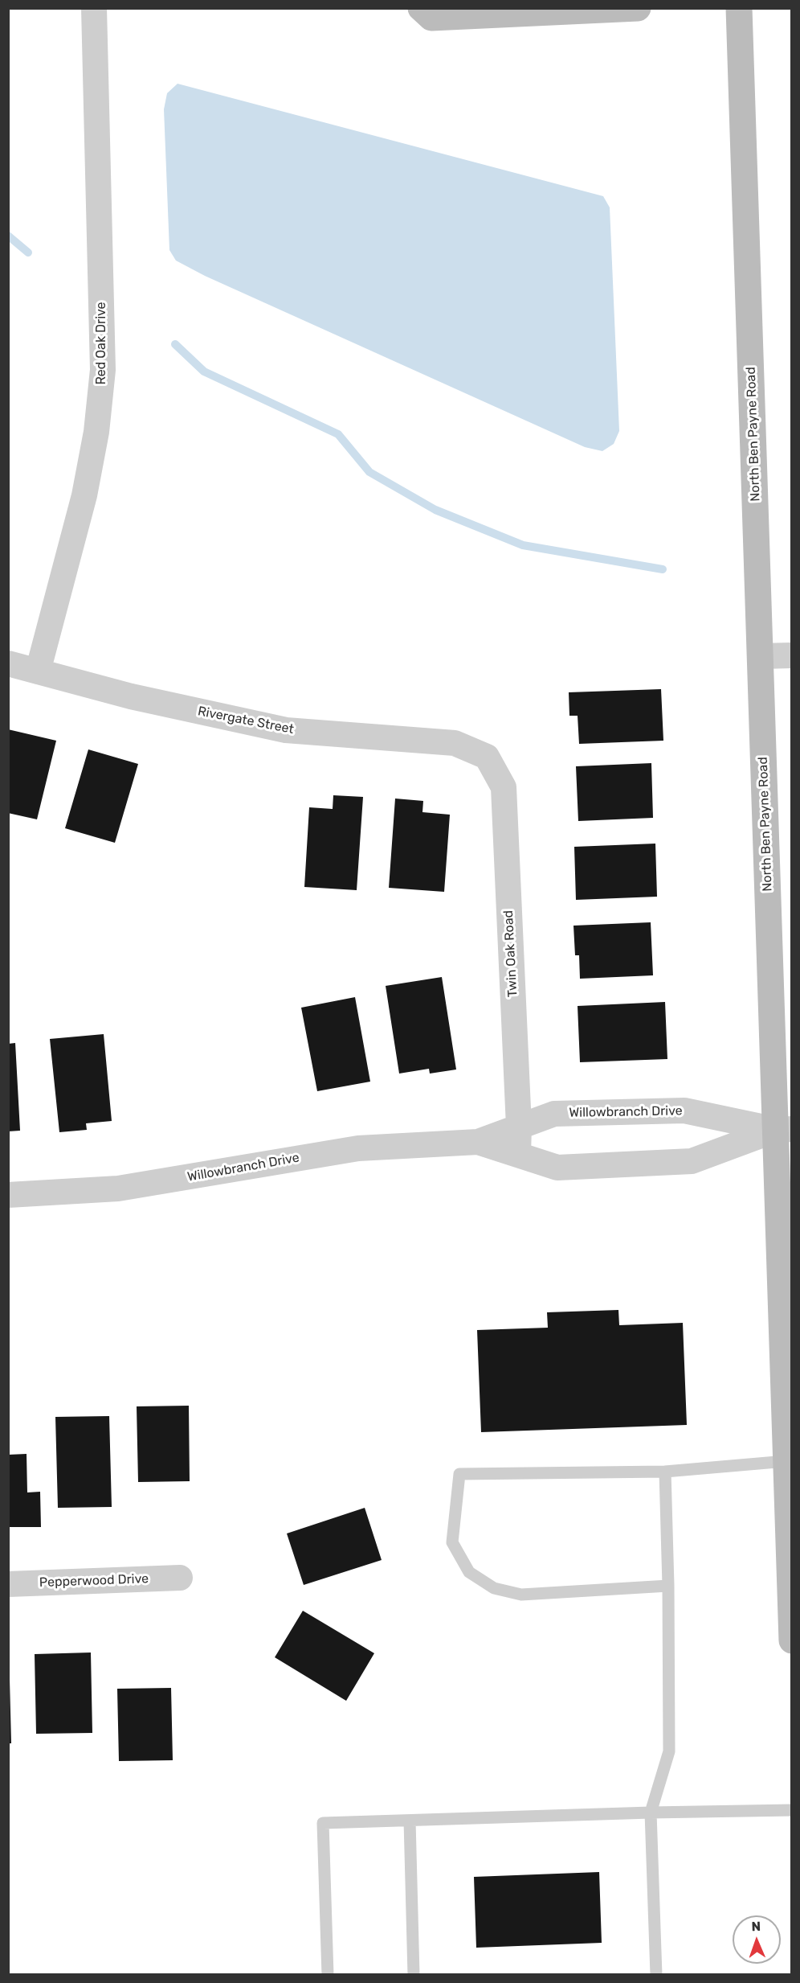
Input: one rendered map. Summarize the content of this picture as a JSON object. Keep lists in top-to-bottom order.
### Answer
{
  "streets": {
    "street": [
      "Red Oak Drive",
      "North Ben Payne Road",
      "Rivergate Street",
      "Twin Oak Road",
      "Willowbranch Drive",
      "Pepperwood Drive"
    ]
  },
  "crossings": [
    ["Red Oak Drive", "Rivergate Street"],
    ["North Ben Payne Road", "Willowbranch Drive"],
    ["Rivergate Street", "Twin Oak Road"],
    ["Twin Oak Road", "Willowbranch Drive"]
  ],
  "north": "top"
}
